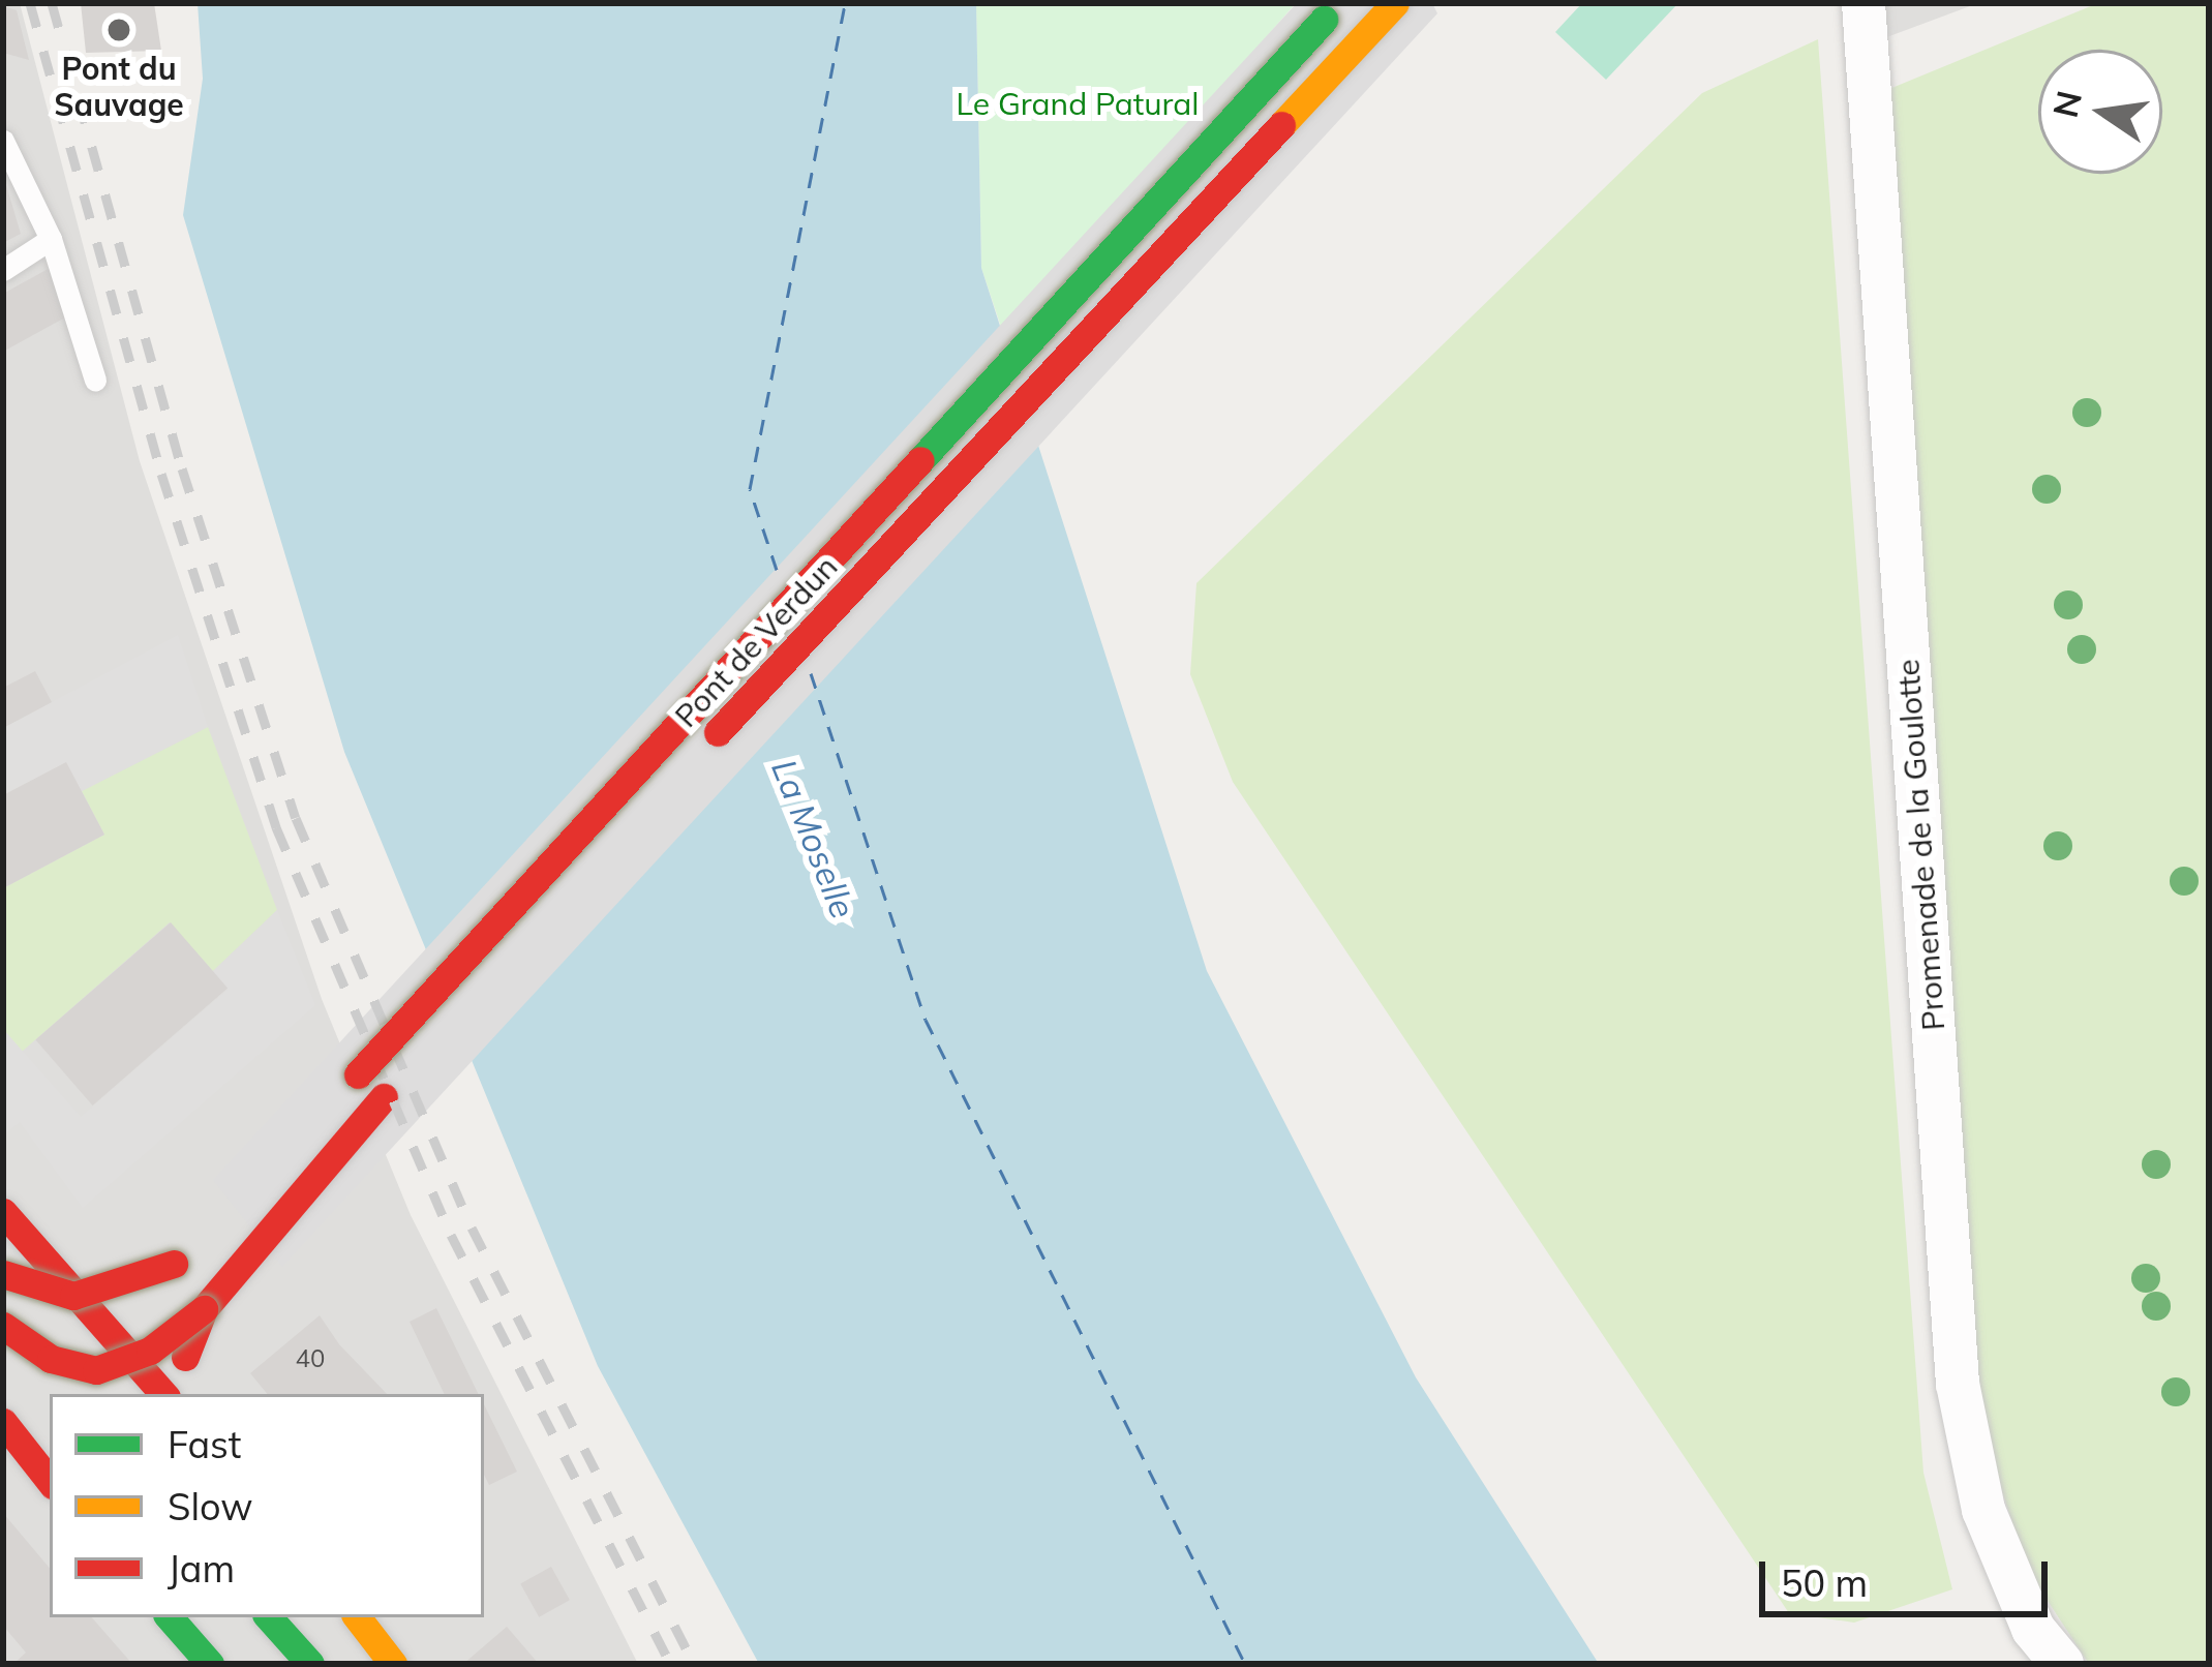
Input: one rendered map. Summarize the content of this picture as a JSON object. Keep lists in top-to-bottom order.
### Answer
{
  "streets": {
    "main road": ["Pont de Verdun"],
    "street": ["Promenade de la Goulotte"]
  },
  "water": ["La Moselle"],
  "parks": ["Le Grand Patural"],
  "places": ["Pont du Sauvage"],
  "house_numbers": ["40"],
  "legend": ["Fast", "Slow", "Jam"],
  "scale_bar": "50 m",
  "north": "left"
}
